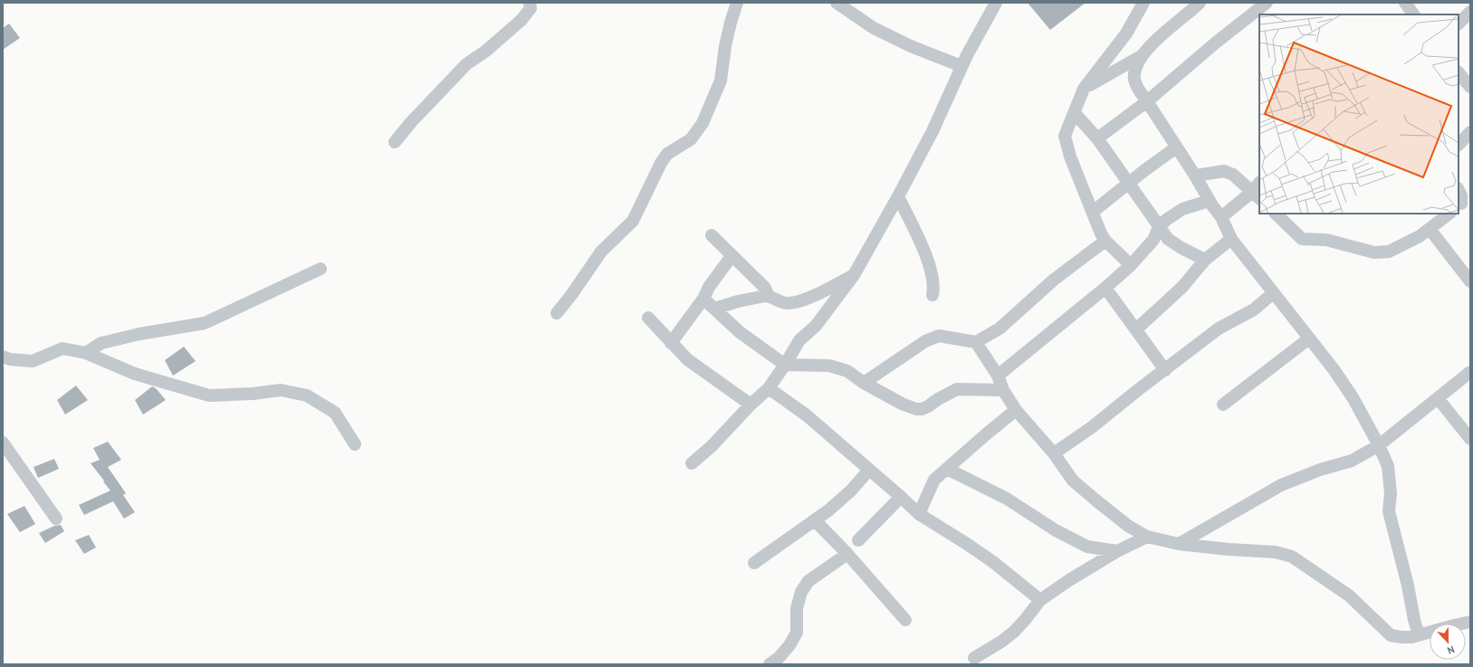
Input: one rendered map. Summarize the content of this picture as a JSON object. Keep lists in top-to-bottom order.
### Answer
{
  "north": "bottom"
}
